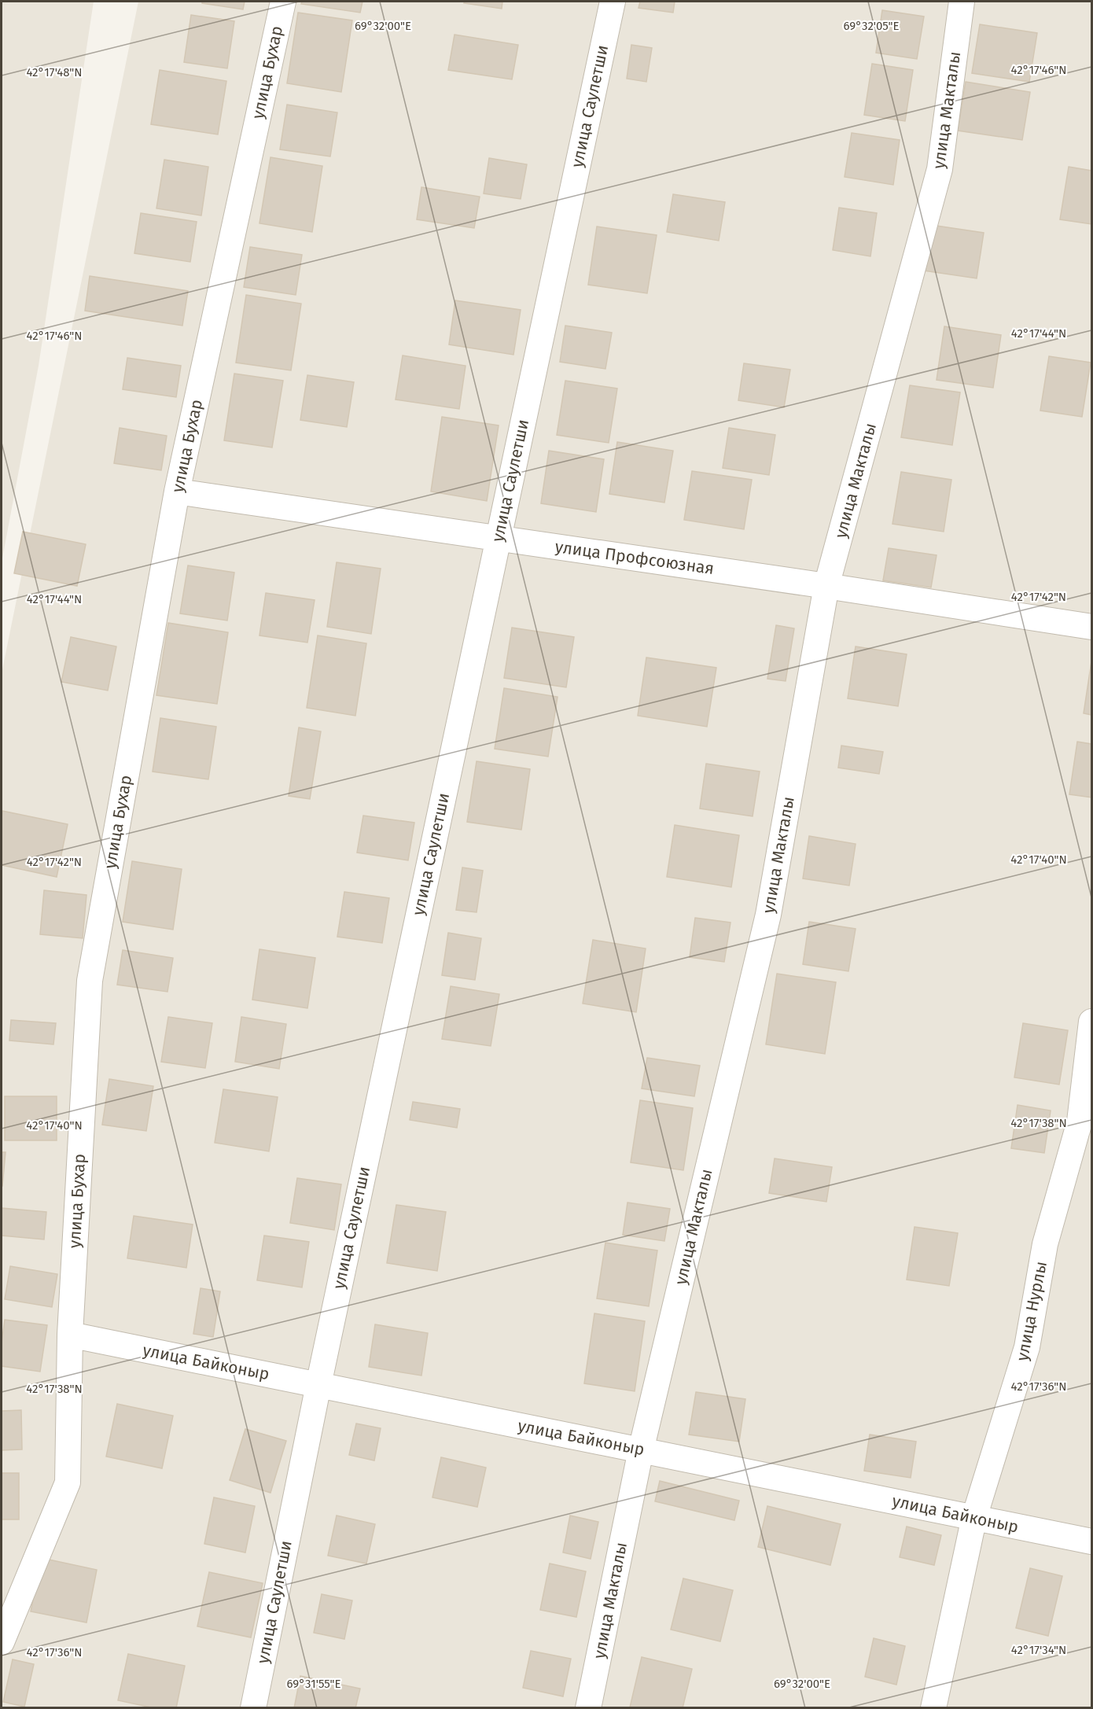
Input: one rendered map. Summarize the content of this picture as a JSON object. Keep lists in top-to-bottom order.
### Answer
{
  "streets": {
    "street": [
      "улица Бухар",
      "улица Саулетши",
      "улица Макталы",
      "улица Профсоюзная",
      "улица Нурлы",
      "улица Байконыр"
    ]
  },
  "crossings": [
    ["улица Бухар", "улица Профсоюзная"],
    ["улица Бухар", "улица Байконыр"],
    ["улица Саулетши", "улица Профсоюзная"],
    ["улица Саулетши", "улица Байконыр"],
    ["улица Макталы", "улица Профсоюзная"],
    ["улица Макталы", "улица Байконыр"],
    ["улица Нурлы", "улица Байконыр"]
  ],
  "coordinates": [
    "69°32'00\"E",
    "69°32'05\"E",
    "42°17'46\"N",
    "42°17'48\"N",
    "42°17'44\"N",
    "42°17'42\"N",
    "42°17'40\"N",
    "42°17'38\"N",
    "42°17'36\"N",
    "42°17'34\"N",
    "69°31'55\"E"
  ]
}
